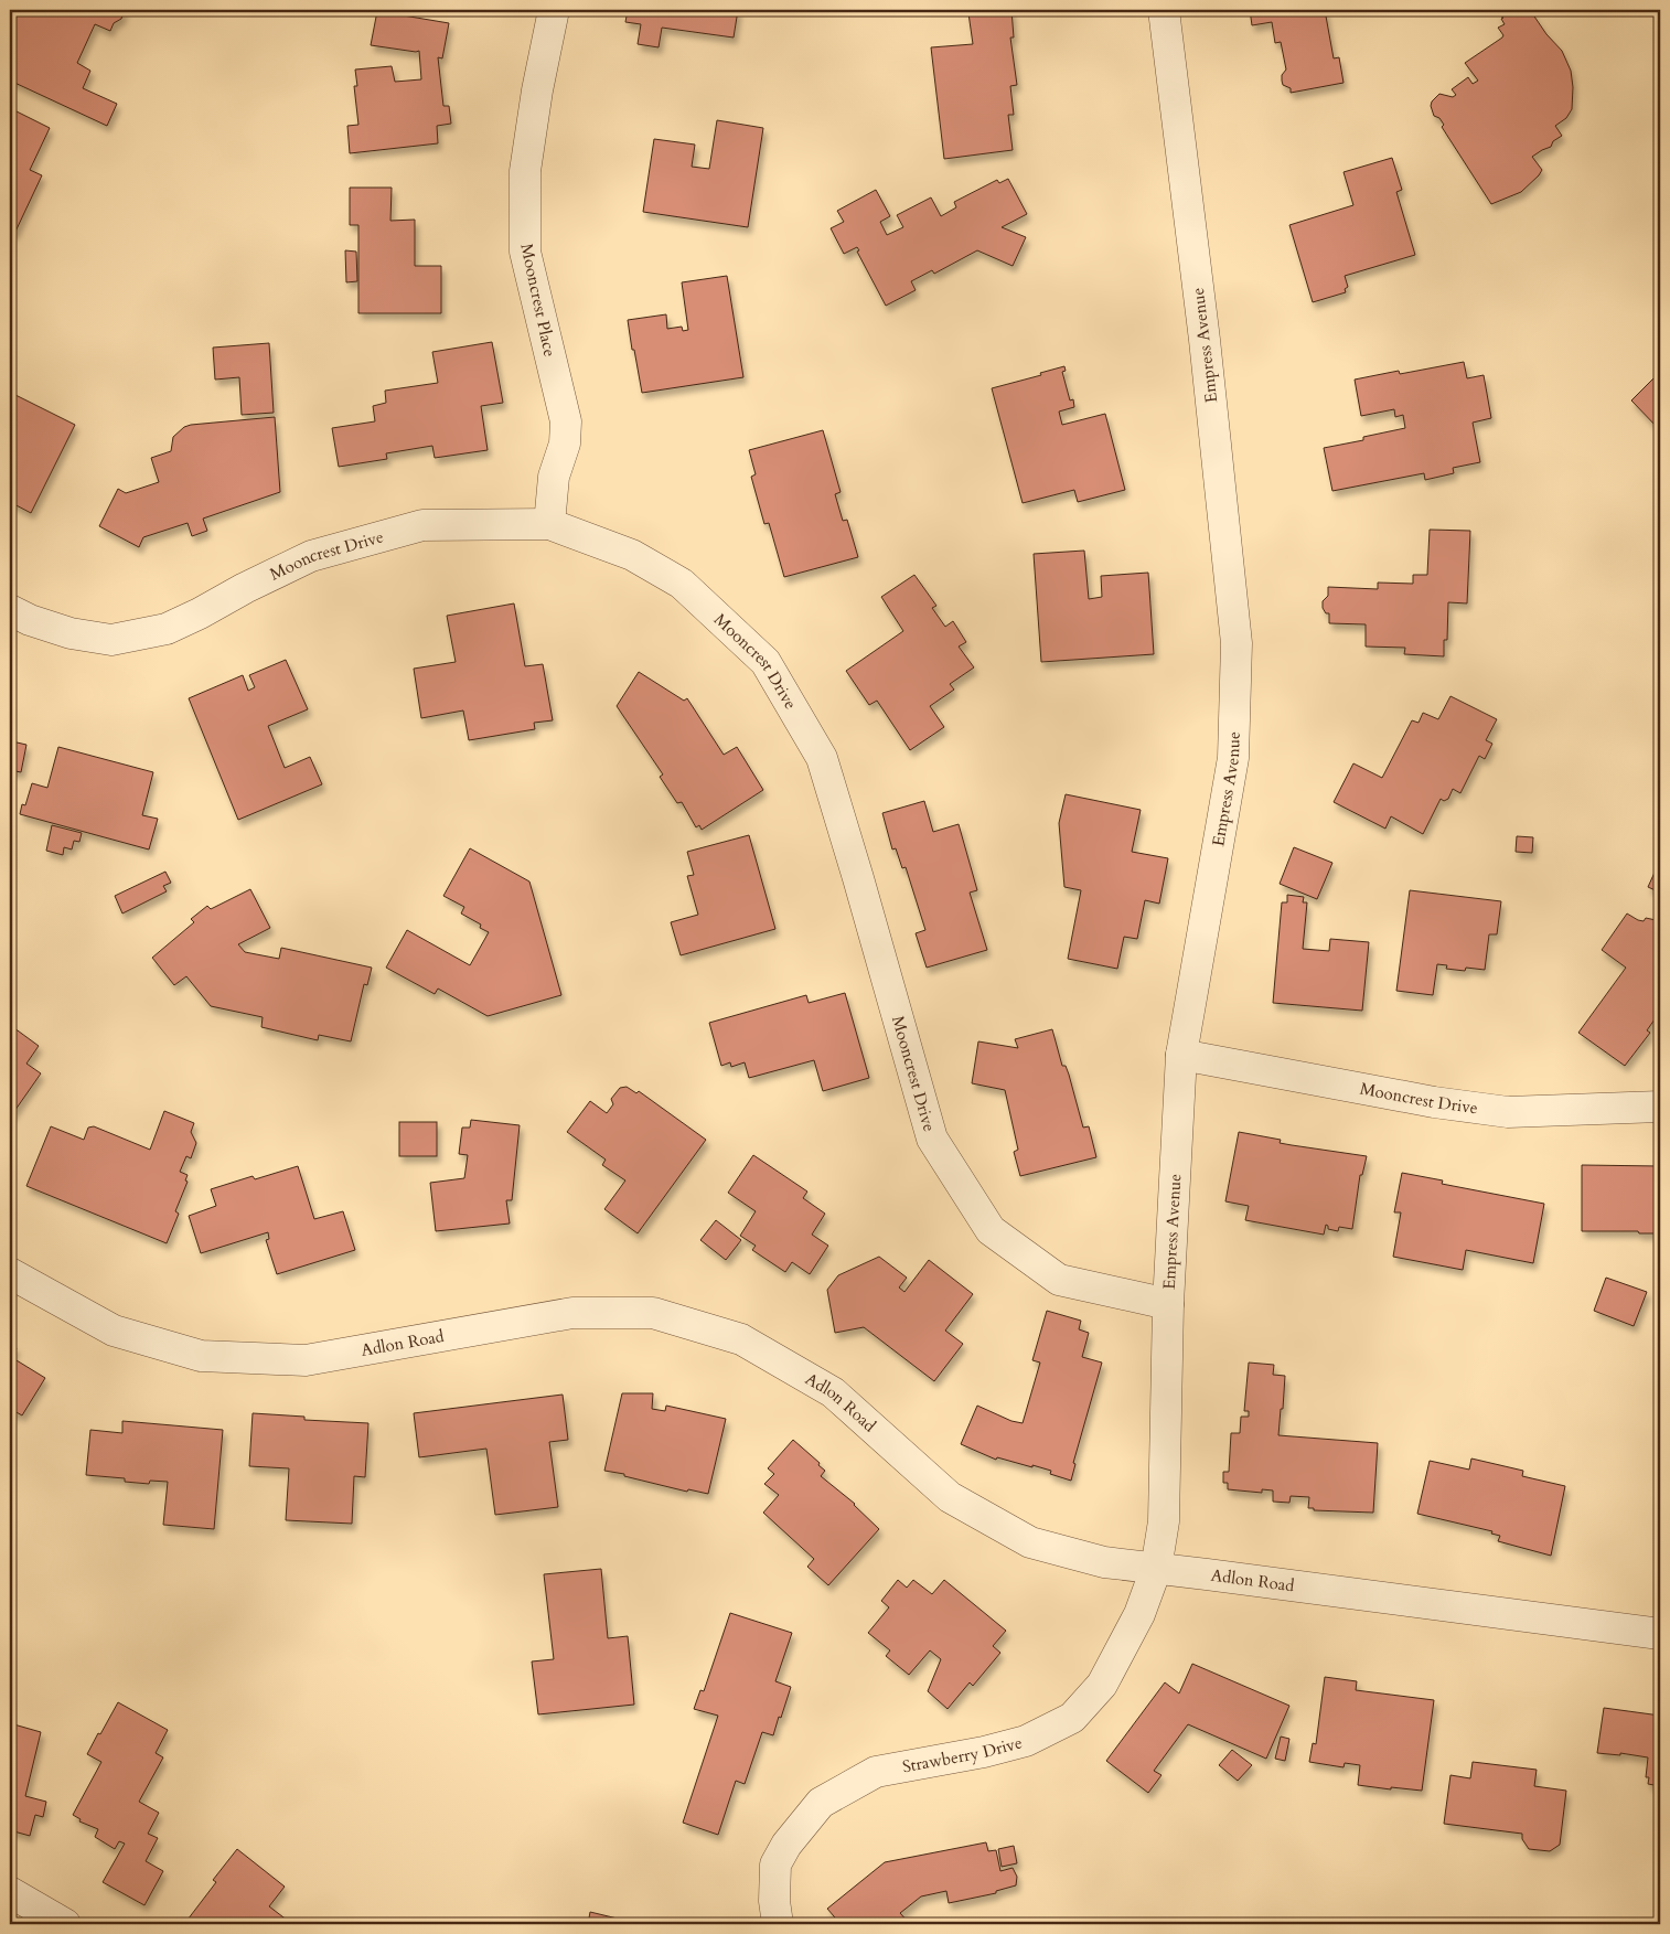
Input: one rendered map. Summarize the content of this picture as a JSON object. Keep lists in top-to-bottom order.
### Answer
{
  "streets": {
    "street": [
      "Mooncrest Place",
      "Empress Avenue",
      "Mooncrest Drive",
      "Adlon Road",
      "Strawberry Drive"
    ]
  },
  "crossings": [
    ["Mooncrest Place", "Mooncrest Drive"],
    ["Empress Avenue", "Mooncrest Drive"],
    ["Empress Avenue", "Adlon Road"],
    ["Empress Avenue", "Strawberry Drive"],
    ["Adlon Road", "Strawberry Drive"]
  ]
}
